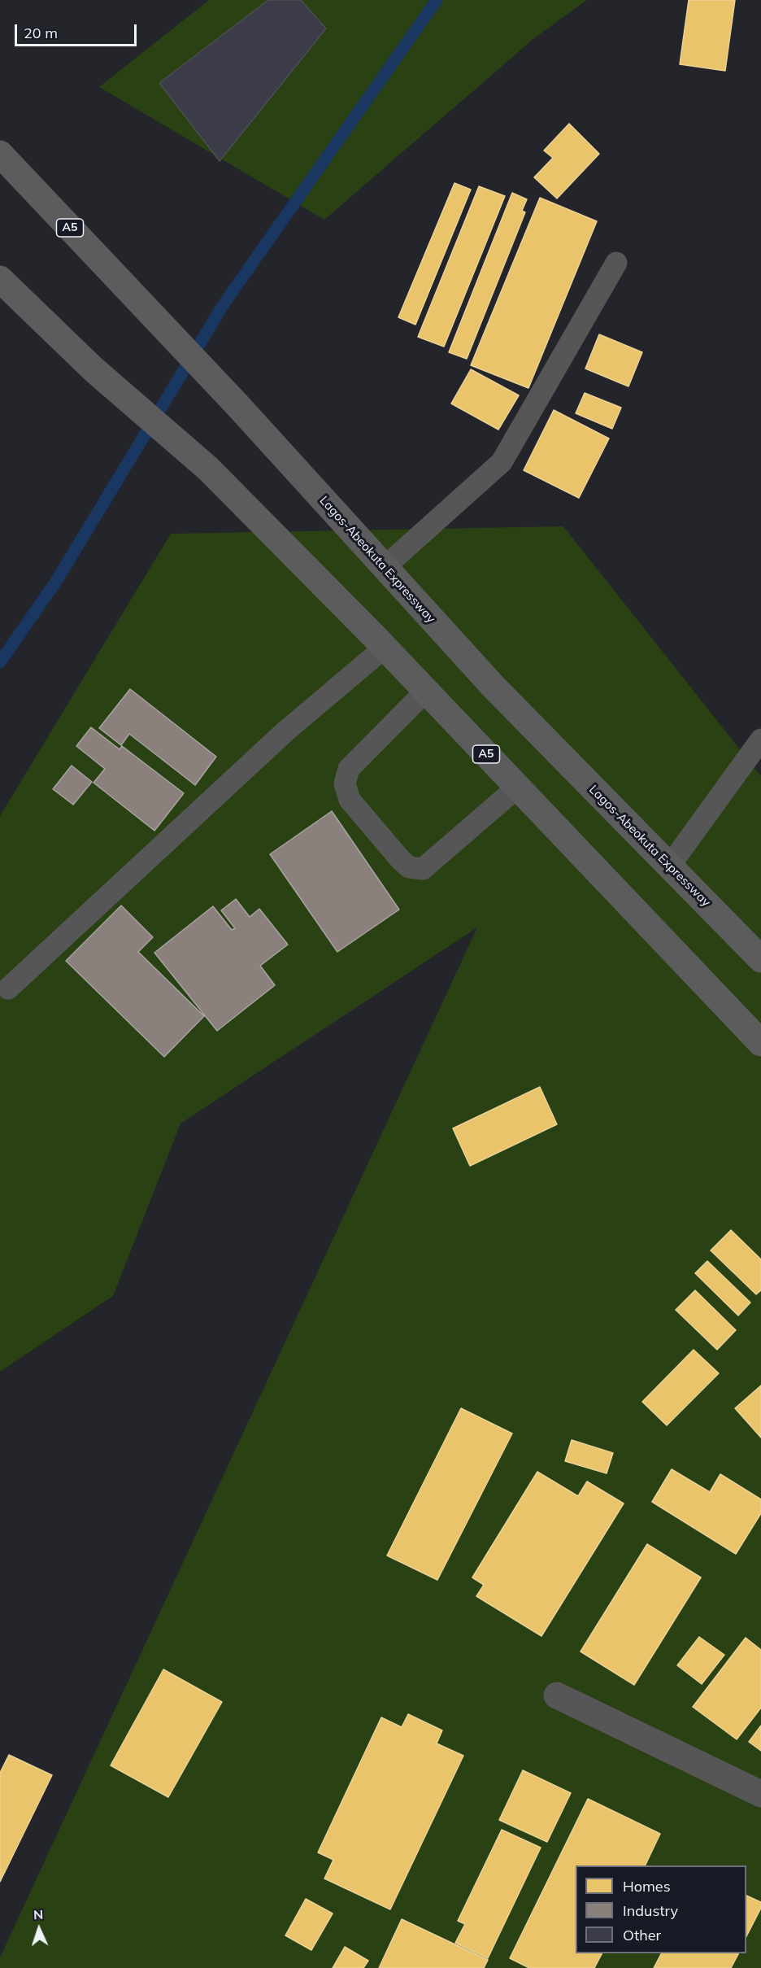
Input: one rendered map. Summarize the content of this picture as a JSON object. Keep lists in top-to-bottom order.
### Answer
{
  "streets": {
    "highway": ["A5", "Lagos-Abeokuta Expressway"]
  },
  "legend": ["Homes", "Industry", "Other"],
  "scale_bar": "20 m",
  "north": "top"
}
